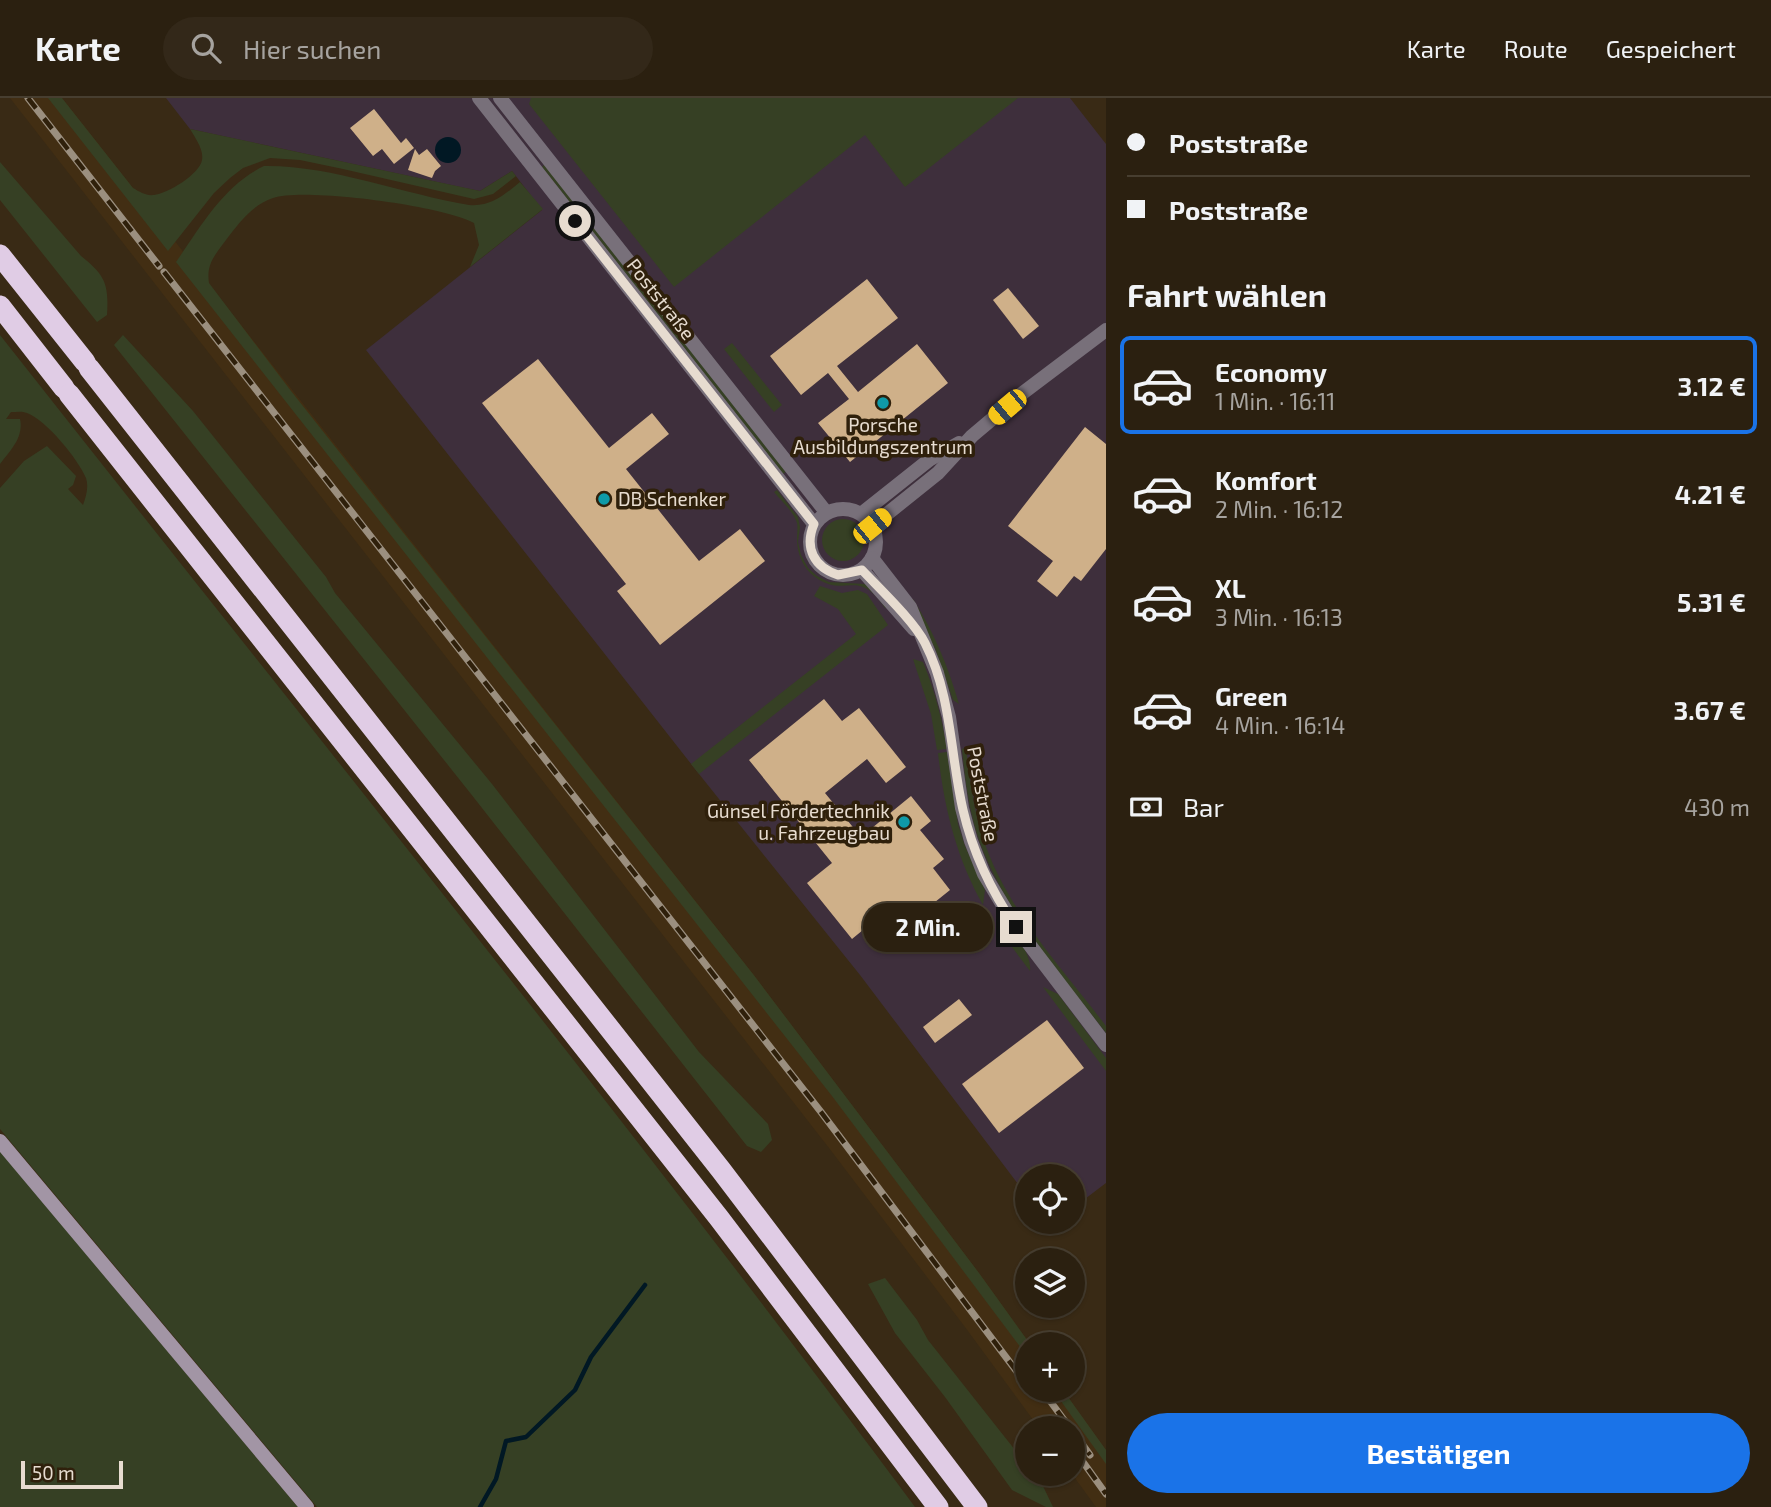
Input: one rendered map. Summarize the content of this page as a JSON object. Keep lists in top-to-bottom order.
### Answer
{
  "streets": {
    "street": ["Poststraße"]
  },
  "places": ["Porsche Ausbildungszentrum", "DB Schenker", "Günsel Fördertechnik u. Fahrzeugbau"],
  "scale_bar": "50 m",
  "page": {
    "header": "Karte",
    "search": "Hier suchen",
    "nav": ["Karte", "Route", "Gespeichert"],
    "banner": ["Poststraße", "Poststraße"],
    "heading": "Fahrt wählen",
    "list": [
      {
        "name": "Economy",
        "note": "1 Min. · 16:11",
        "value": "3.12 €"
      },
      {
        "name": "Komfort",
        "note": "2 Min. · 16:12",
        "value": "4.21 €"
      },
      {
        "name": "XL",
        "note": "3 Min. · 16:13",
        "value": "5.31 €"
      },
      {
        "name": "Green",
        "note": "4 Min. · 16:14",
        "value": "3.67 €"
      }
    ],
    "pay": ["Bar", "430 m"],
    "bubble": "2 Min.",
    "map_buttons": ["+", "−"],
    "buttons": "Bestätigen",
    "scale": "50 m"
  }
}
